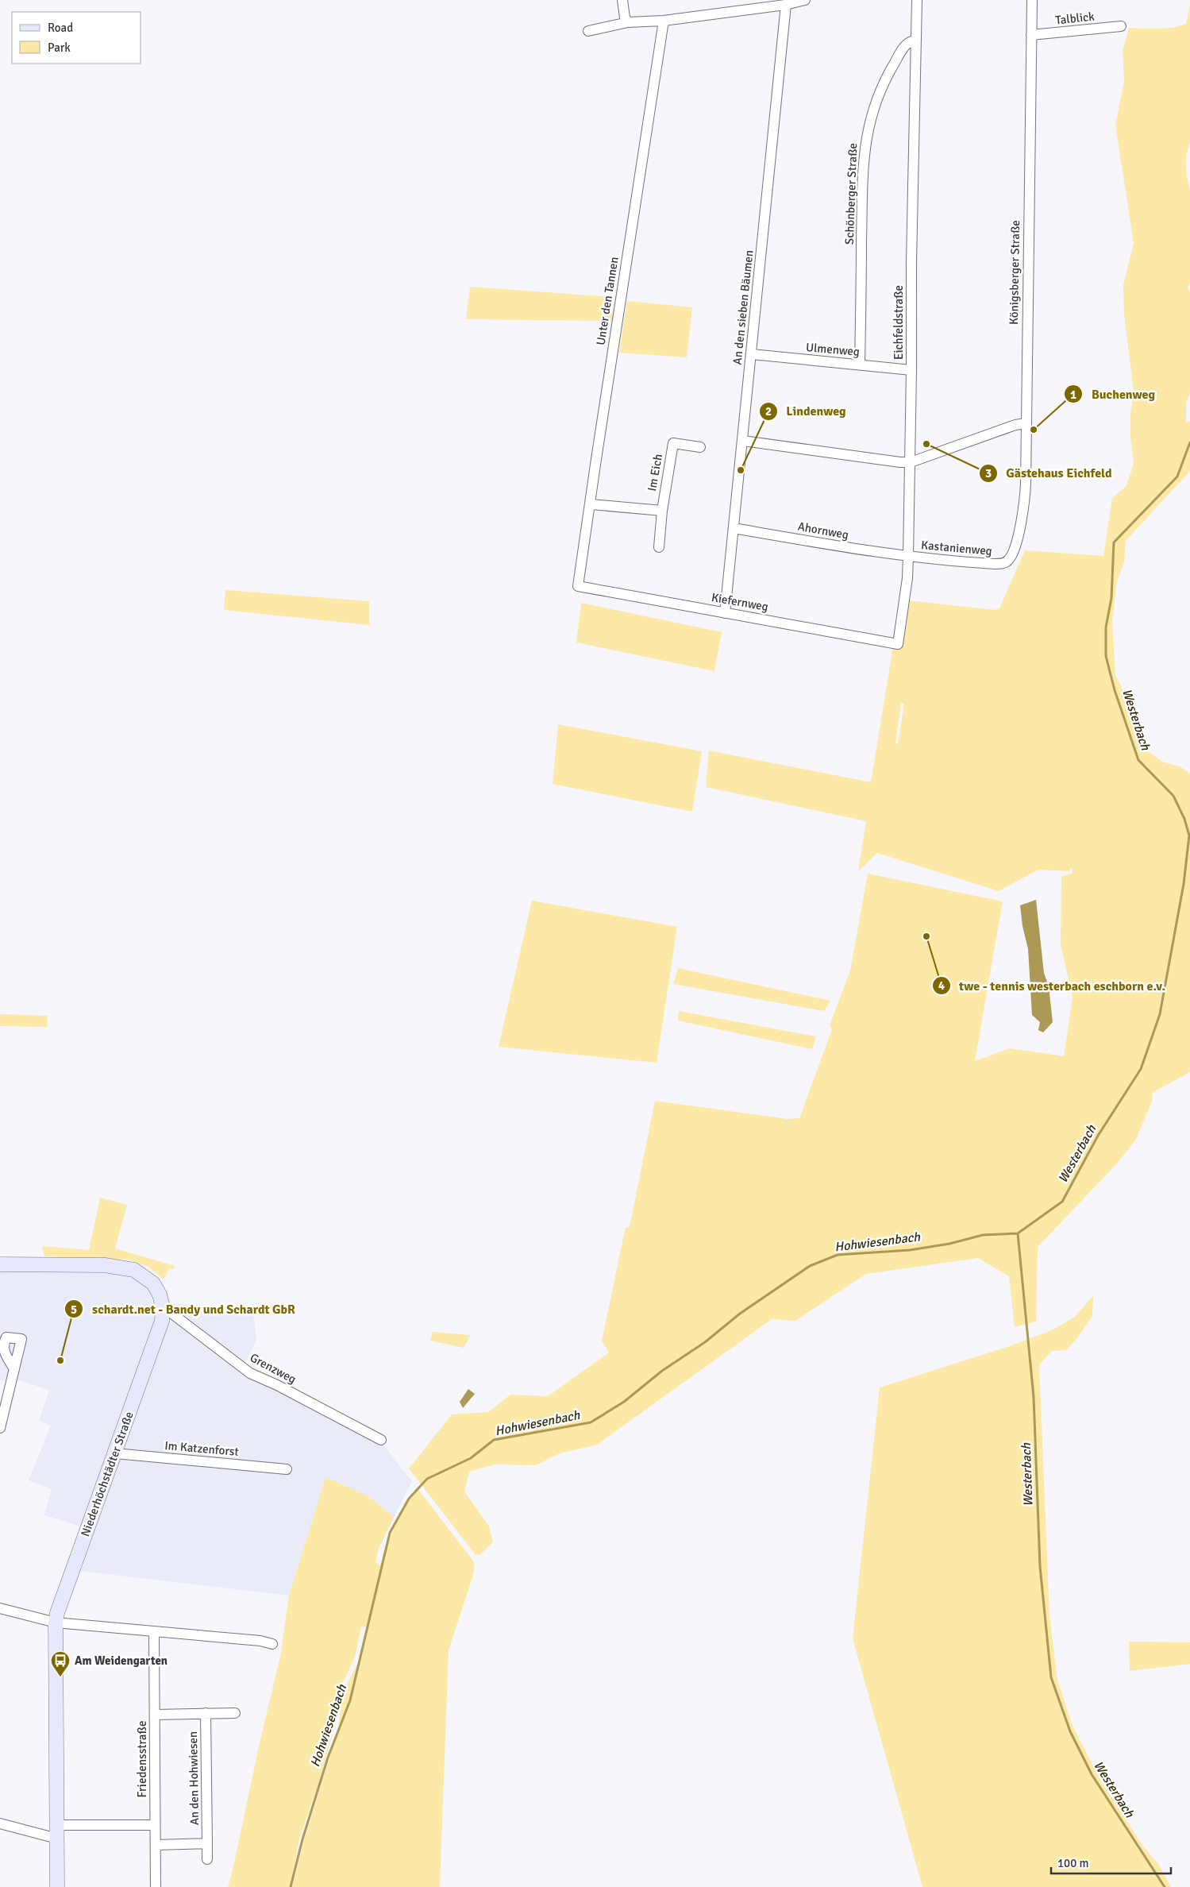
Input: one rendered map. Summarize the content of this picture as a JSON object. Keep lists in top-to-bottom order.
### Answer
{
  "streets": {
    "street": [
      "Talblick",
      "Schönberger Straße",
      "Königsberger Straße",
      "Unter den Tannen",
      "An den sieben Bäumen",
      "Eichfeldstraße",
      "Ulmenweg",
      "Im Eich",
      "Ahornweg",
      "Kastanienweg",
      "Kiefernweg",
      "Grenzweg",
      "Im Katzenforst",
      "Niederhöchstädter Straße",
      "Friedensstraße",
      "An den Hohwiesen"
    ]
  },
  "crossings": [
    ["Talblick", "Königsberger Straße"],
    ["Schönberger Straße", "Eichfeldstraße"],
    ["Schönberger Straße", "Ulmenweg"],
    ["Königsberger Straße", "Kastanienweg"],
    ["Unter den Tannen", "Im Eich"],
    ["Unter den Tannen", "Kiefernweg"],
    ["An den sieben Bäumen", "Ulmenweg"],
    ["An den sieben Bäumen", "Ahornweg"],
    ["An den sieben Bäumen", "Kiefernweg"],
    ["Eichfeldstraße", "Ulmenweg"],
    ["Eichfeldstraße", "Ahornweg"],
    ["Eichfeldstraße", "Kastanienweg"],
    ["Eichfeldstraße", "Kiefernweg"],
    ["Ahornweg", "Kastanienweg"],
    ["Grenzweg", "Niederhöchstädter Straße"],
    ["Im Katzenforst", "Niederhöchstädter Straße"],
    ["Friedensstraße", "An den Hohwiesen"]
  ],
  "water": ["Westerbach", "Hohwiesenbach"],
  "places": {
    "other": [
      "Buchenweg",
      "Gästehaus Eichfeld",
      "Lindenweg",
      "twe - tennis westerbach eschborn e.v.",
      "schardt.net - Bandy und Schardt GbR"
    ],
    "bus stop": ["Am Weidengarten"]
  },
  "legend": ["Road", "Park"],
  "scale_bar": "100 m"
}
